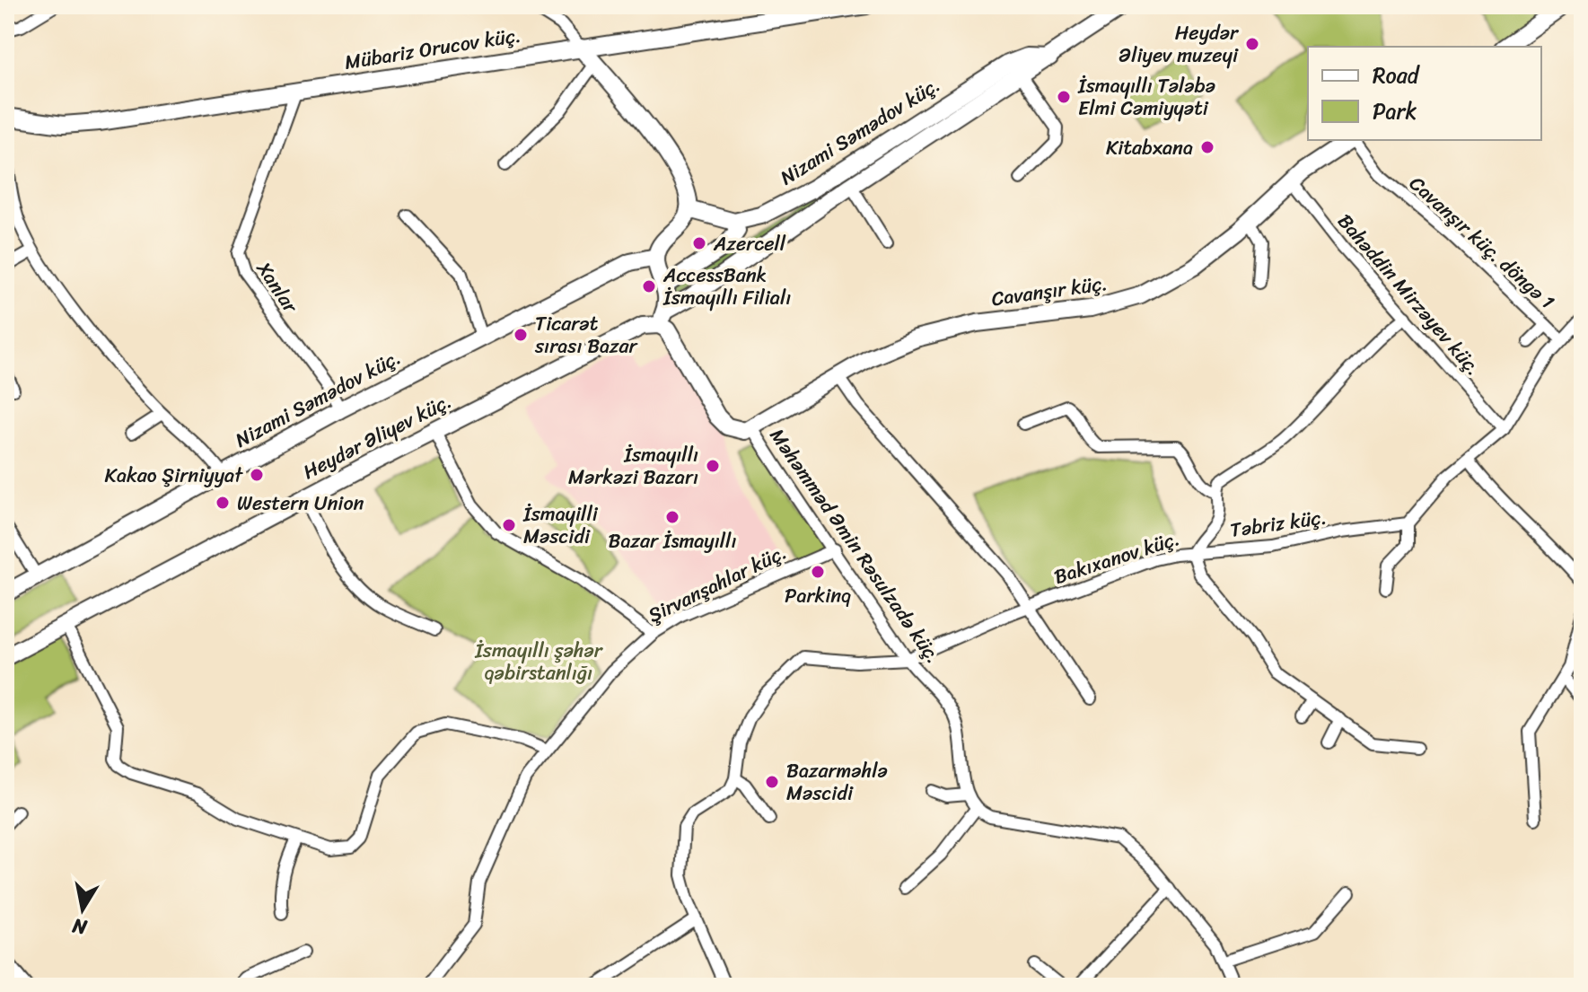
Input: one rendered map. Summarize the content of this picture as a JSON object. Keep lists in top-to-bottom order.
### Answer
{
  "streets": {
    "street": [
      "Mübariz Orucov küç.",
      "Nizami Səmədov küç.",
      "Cavanşır küç. döngə 1",
      "Xanlar",
      "Cavanşır küç.",
      "Bahəddin Mirzəyev küç.",
      "Heydər Əliyev küç.",
      "Təbriz küç.",
      "Məhəmməd Əmin Rəsulzadə küç.",
      "Bakıxanov küç.",
      "Şirvanşahlar küç."
    ]
  },
  "crossings": [
    ["Mübariz Orucov küç.", "Xanlar"],
    ["Nizami Səmədov küç.", "Xanlar"],
    ["Nizami Səmədov küç.", "Heydər Əliyev küç."],
    ["Cavanşır küç.", "Bahəddin Mirzəyev küç."],
    ["Cavanşır küç.", "Heydər Əliyev küç."],
    ["Cavanşır küç.", "Məhəmməd Əmin Rəsulzadə küç."],
    ["Təbriz küç.", "Bakıxanov küç."],
    ["Məhəmməd Əmin Rəsulzadə küç.", "Bakıxanov küç."],
    ["Məhəmməd Əmin Rəsulzadə küç.", "Şirvanşahlar küç."]
  ],
  "parks": ["İsmayıllı şəhər qəbirstanlığı"],
  "places": [
    "Heydər Əliyev muzeyi",
    "İsmayıllı Tələbə Elmi Cəmiyyəti",
    "Kitabxana",
    "Azercell",
    "AccessBank İsmayıllı Filialı",
    "Ticarət sırası Bazar",
    "İsmayıllı Mərkəzi Bazarı",
    "Kakao Şirniyyat",
    "Western Union",
    "Bazar İsmayıllı",
    "İsmayilli Məscidi",
    "Parkinq",
    "Bazarməhlə Məscidi"
  ],
  "legend": ["Road", "Park"],
  "north": "bottom"
}
